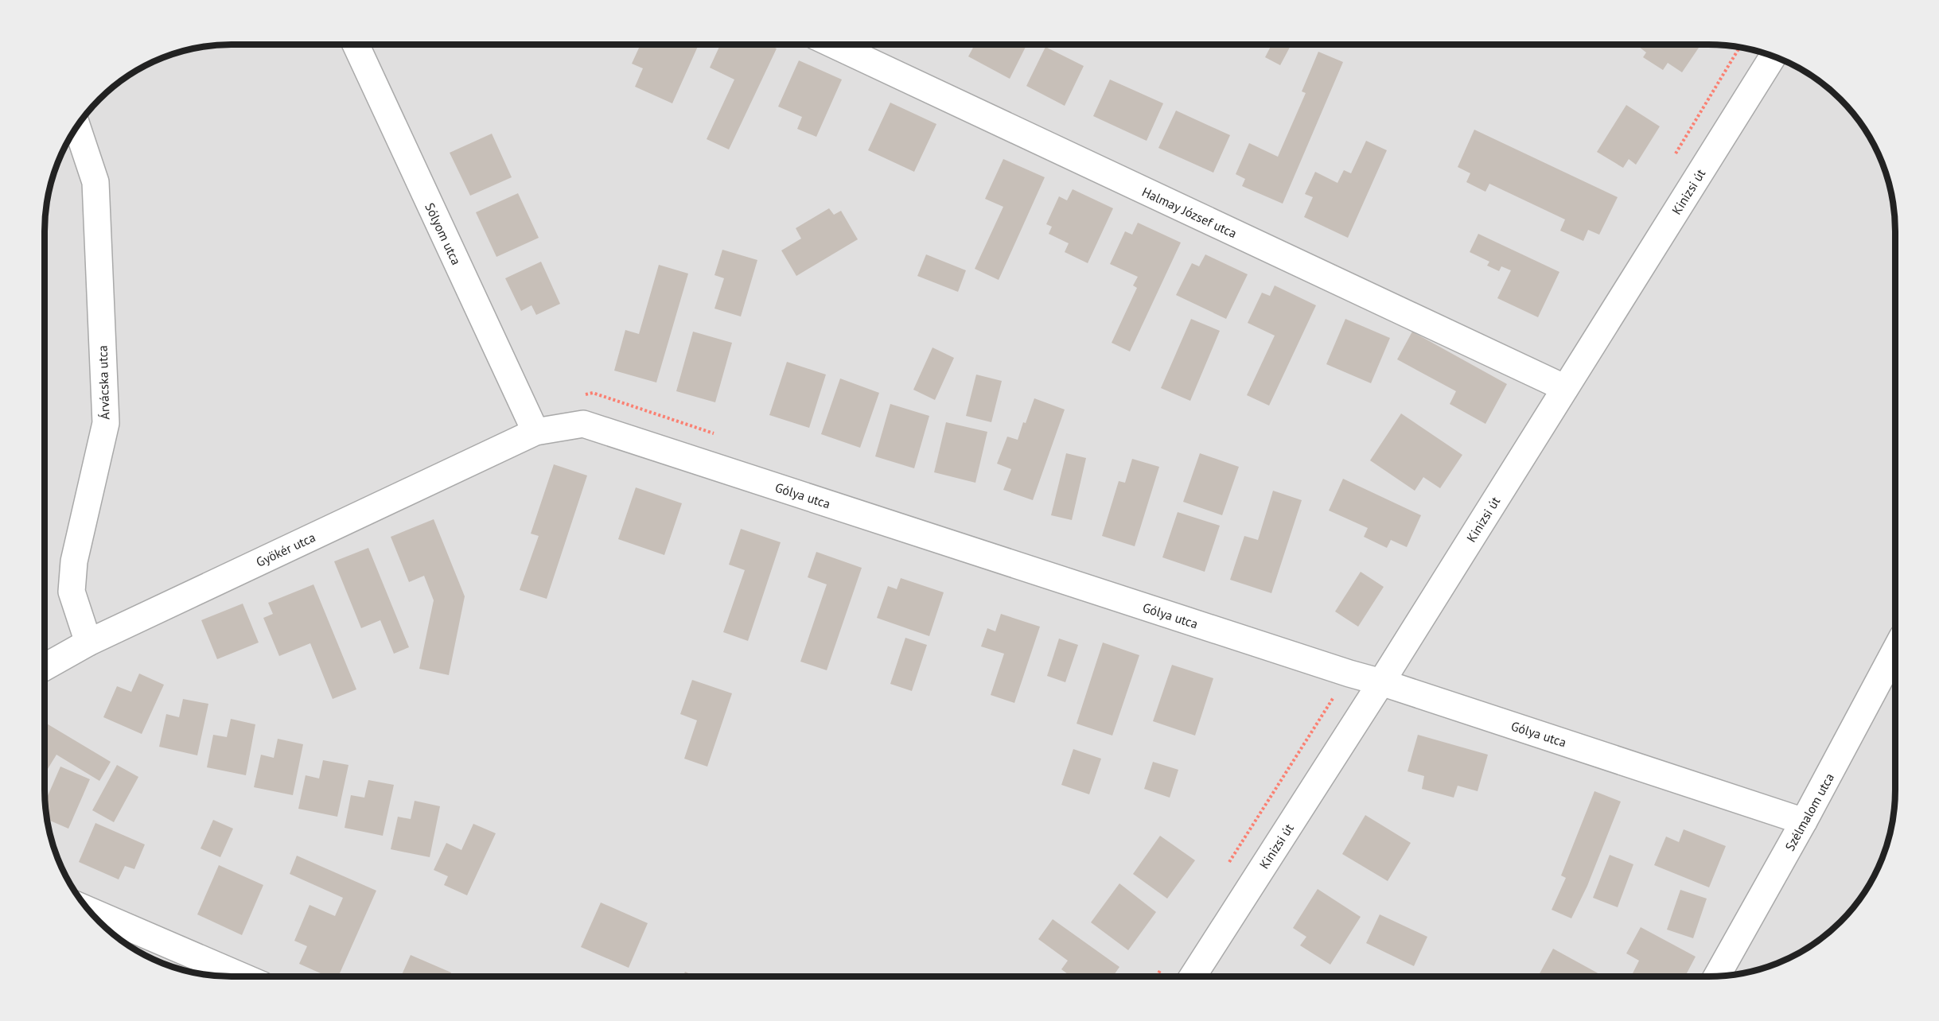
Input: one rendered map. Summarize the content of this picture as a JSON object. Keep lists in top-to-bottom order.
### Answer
{
  "streets": {
    "street": [
      "Kinizsi út",
      "Halmay József utca",
      "Sólyom utca",
      "Árvácska utca",
      "Gólya utca",
      "Gyökér utca",
      "Szélmalom utca"
    ]
  },
  "crossings": [
    ["Kinizsi út", "Halmay József utca"],
    ["Kinizsi út", "Gólya utca"],
    ["Sólyom utca", "Gólya utca"],
    ["Sólyom utca", "Gyökér utca"],
    ["Árvácska utca", "Gyökér utca"],
    ["Gólya utca", "Gyökér utca"],
    ["Gólya utca", "Szélmalom utca"]
  ]
}
